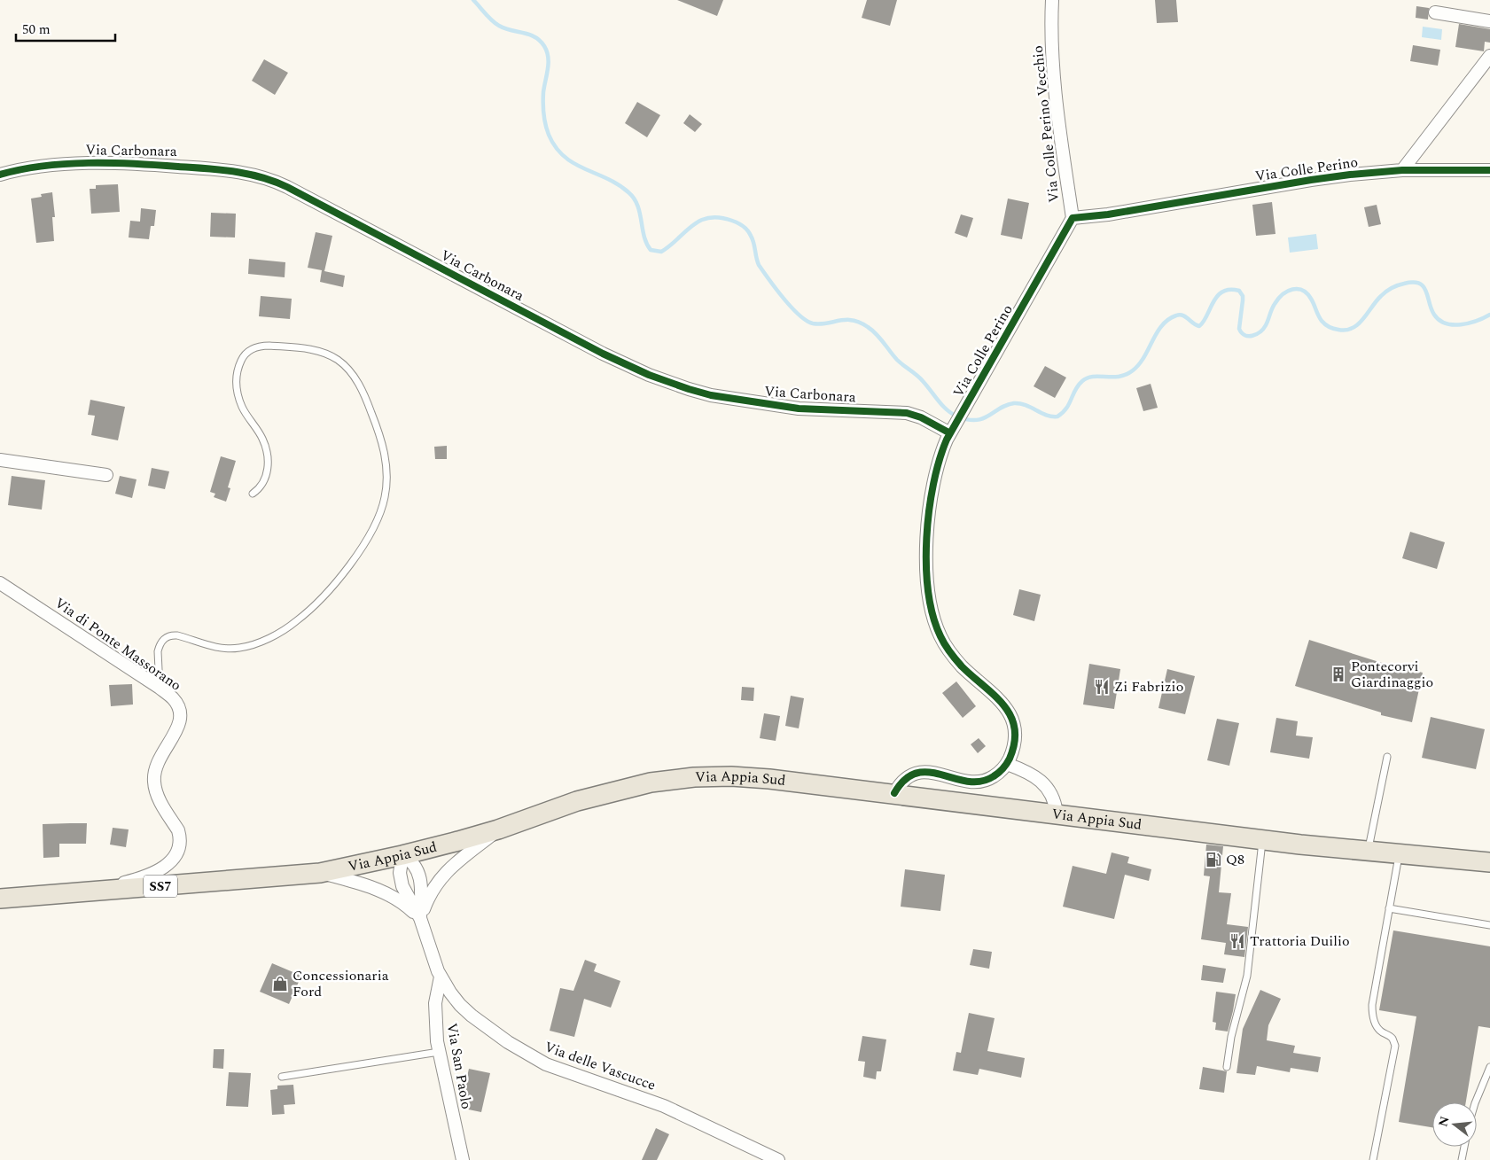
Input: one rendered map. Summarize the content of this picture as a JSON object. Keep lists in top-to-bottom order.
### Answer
{
  "streets": {
    "main road": ["Via Appia Sud", "SS7"],
    "street": [
      "Via Colle Perino Vecchio",
      "Via Carbonara",
      "Via Colle Perino",
      "Via di Ponte Massorano",
      "Via San Paolo",
      "Via delle Vascucce"
    ]
  },
  "crossings": [
    ["Via Colle Perino Vecchio", "Via Colle Perino"],
    ["Via Carbonara", "Via Colle Perino"],
    ["Via di Ponte Massorano", "Via Appia Sud"],
    ["Via Appia Sud", "Via delle Vascucce"],
    ["Via San Paolo", "Via delle Vascucce"]
  ],
  "places": {
    "building": ["Pontecorvi Giardinaggio"],
    "restaurant": ["Zi Fabrizio", "Trattoria Duilio"],
    "fuel station": ["Q8"],
    "shop": ["Concessionaria Ford"]
  },
  "scale_bar": "50 m",
  "north": "left"
}
